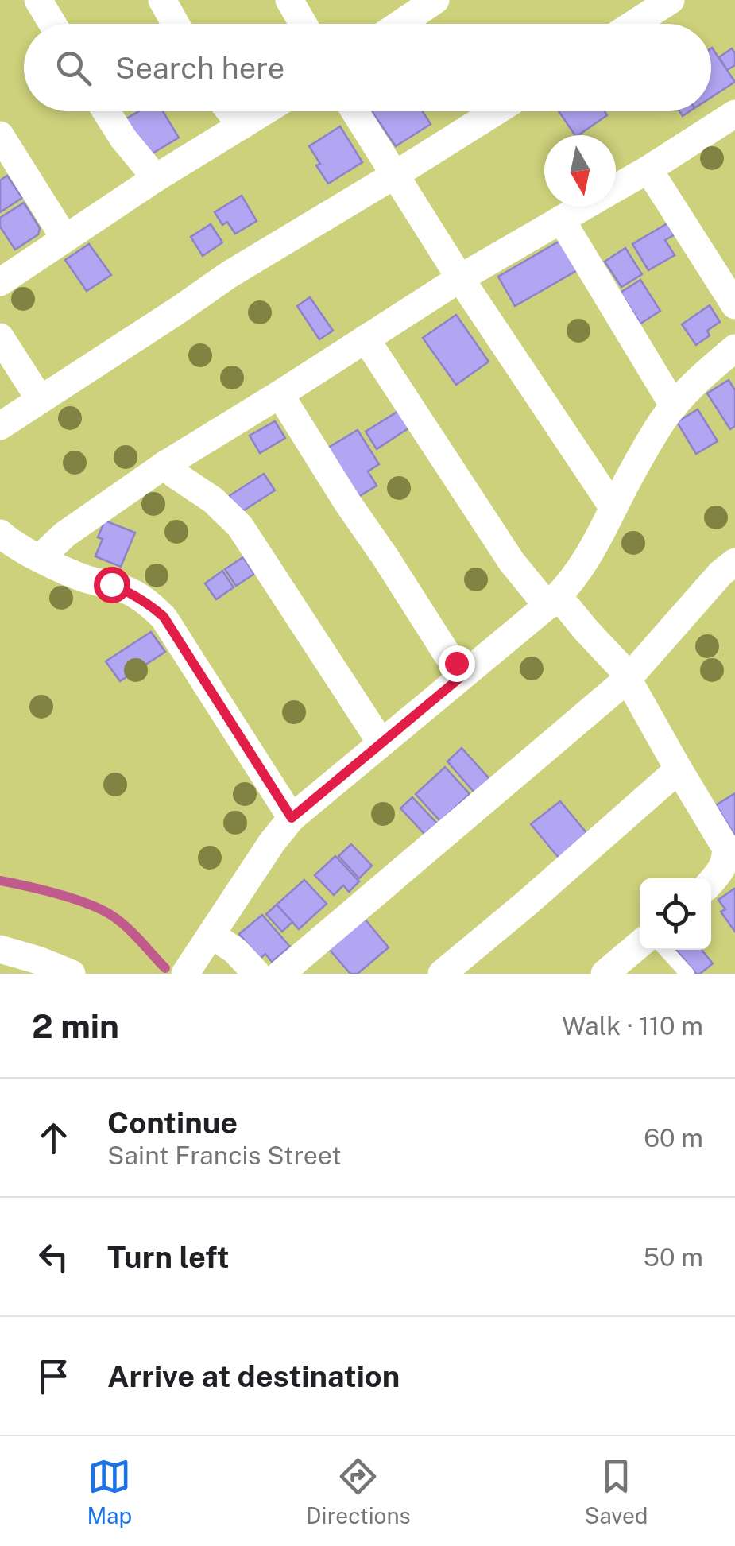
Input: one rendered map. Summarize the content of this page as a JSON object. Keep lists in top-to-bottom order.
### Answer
{
  "north": "bottom",
  "page": {
    "search": "Search here",
    "heading": ["2 min", "Walk · 110 m"],
    "list": [
      ["Continue", "Saint Francis Street", "60 m"],
      ["Turn left", "50 m"],
      "Arrive at destination"
    ],
    "nav": ["Map", "Directions", "Saved"]
  }
}
